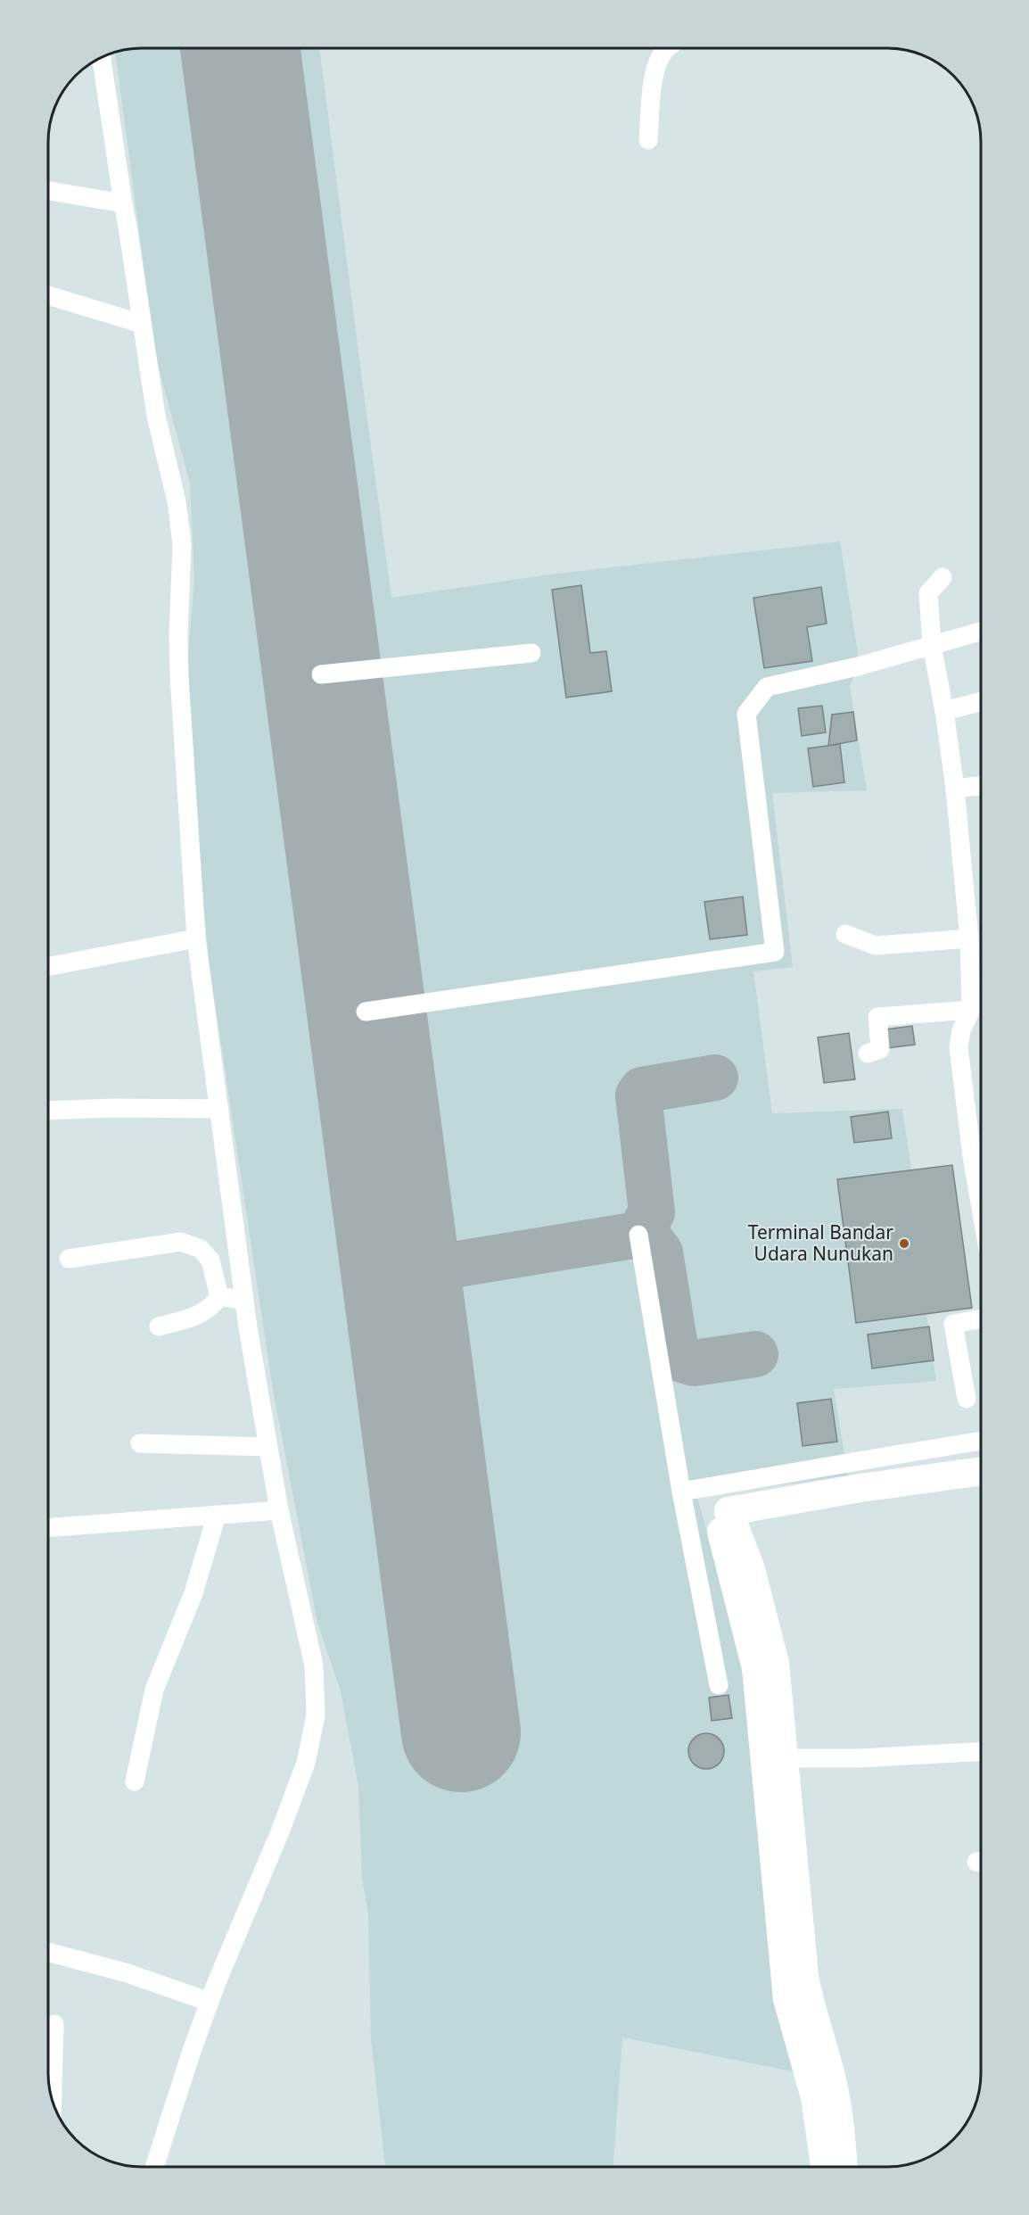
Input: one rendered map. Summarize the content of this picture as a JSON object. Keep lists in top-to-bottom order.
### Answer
{
  "places": ["Terminal Bandar Udara Nunukan"]
}
